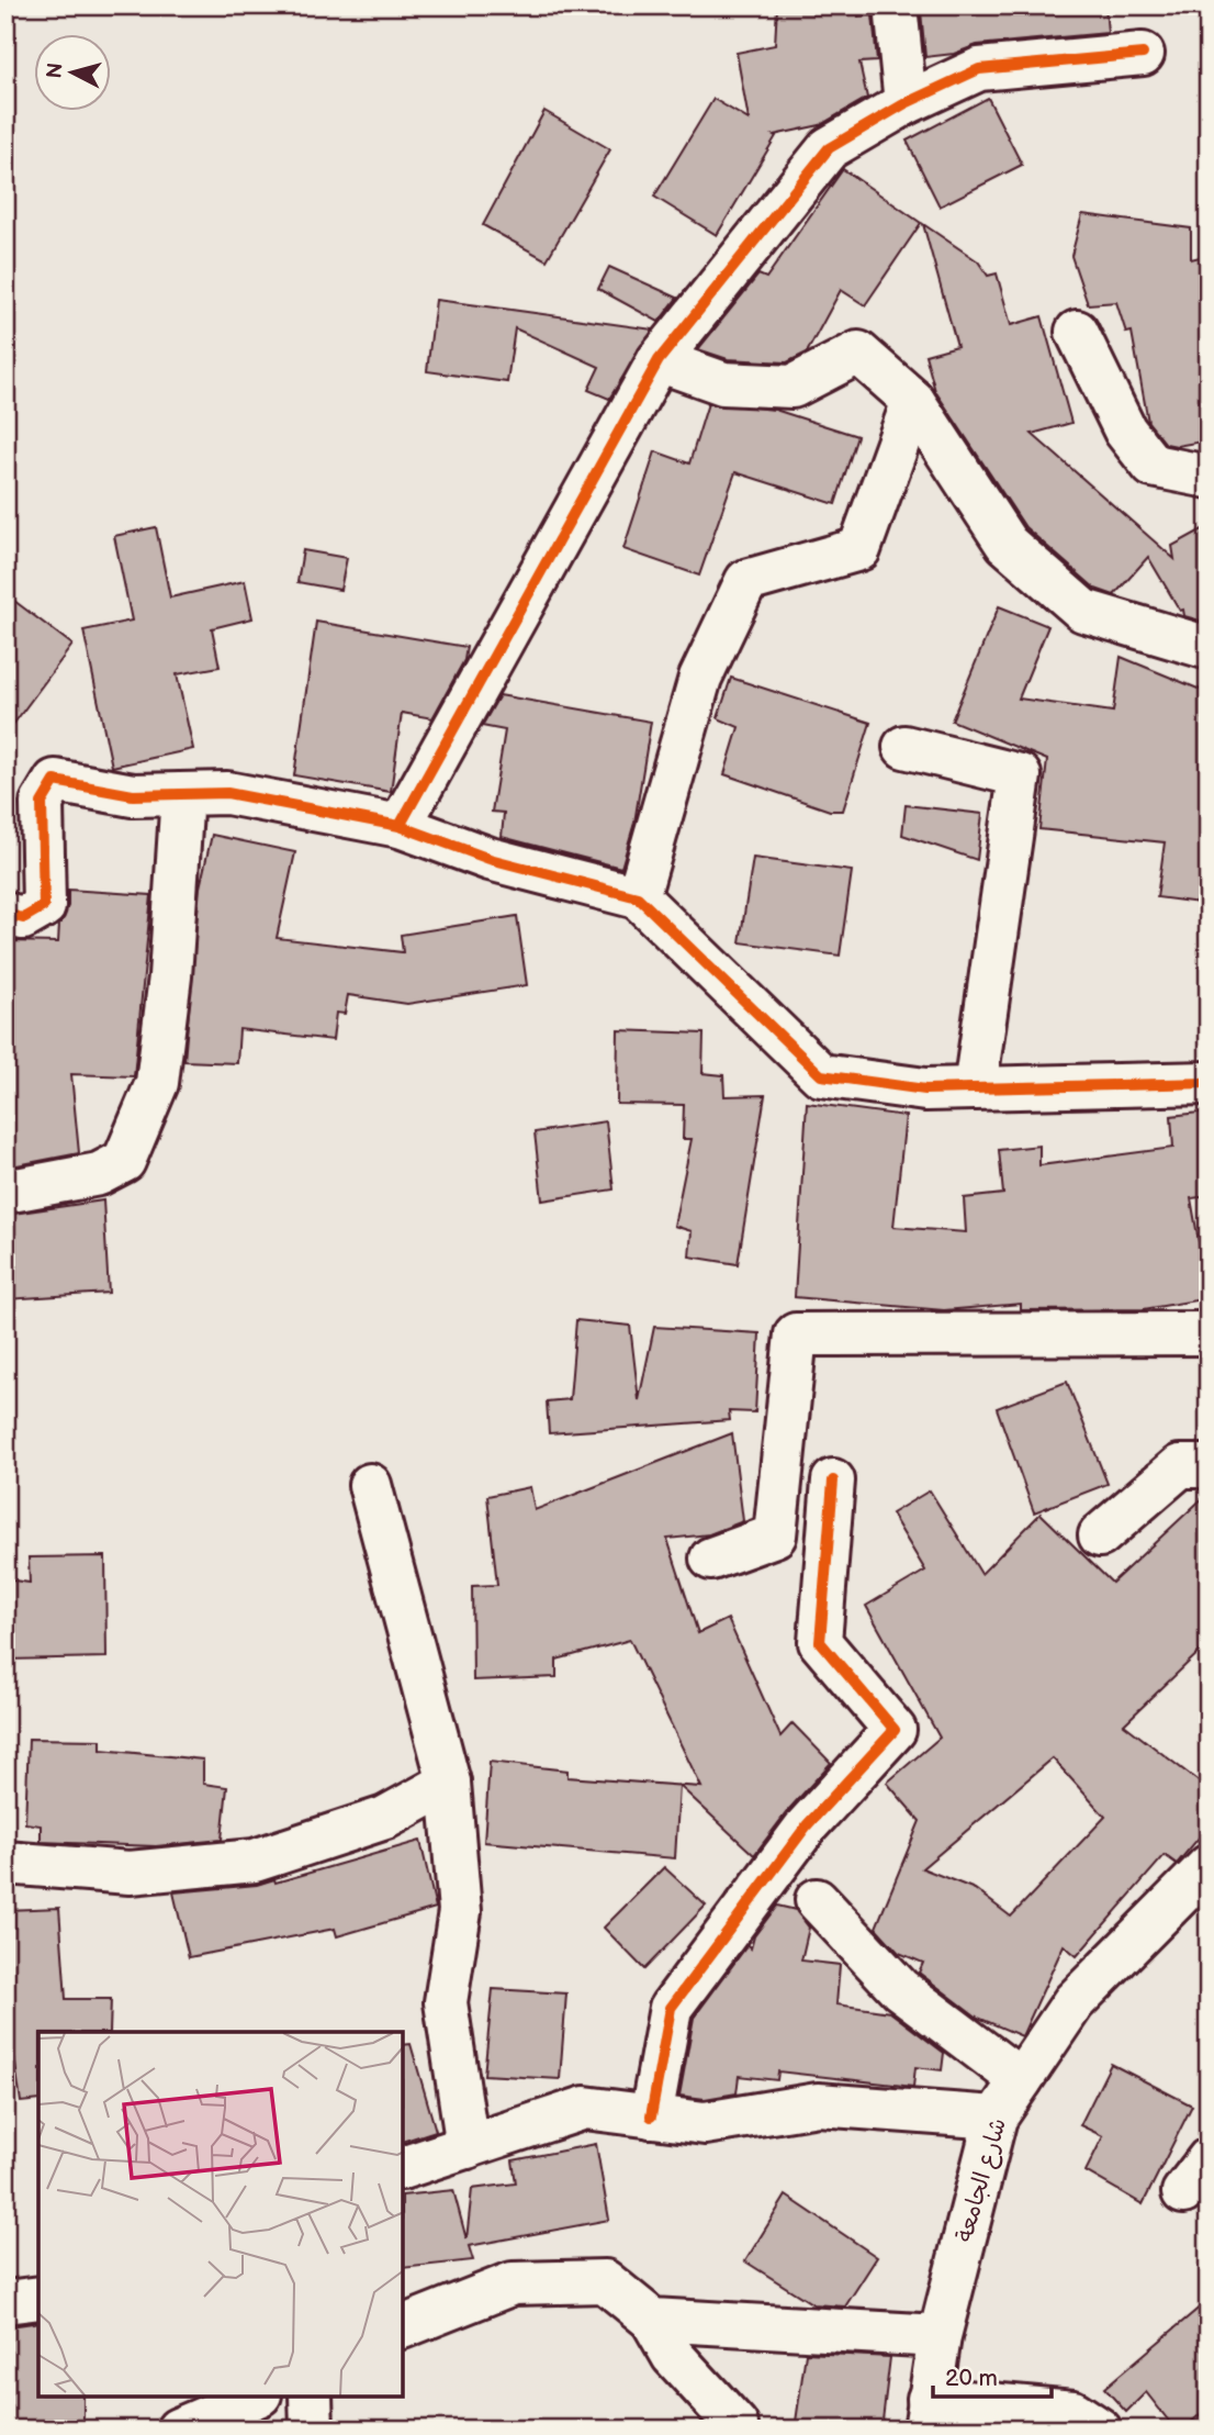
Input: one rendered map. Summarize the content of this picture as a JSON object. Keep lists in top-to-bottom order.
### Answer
{
  "streets": {
    "street": ["شارع الجامعة"]
  },
  "scale_bar": "20 m",
  "north": "left"
}
